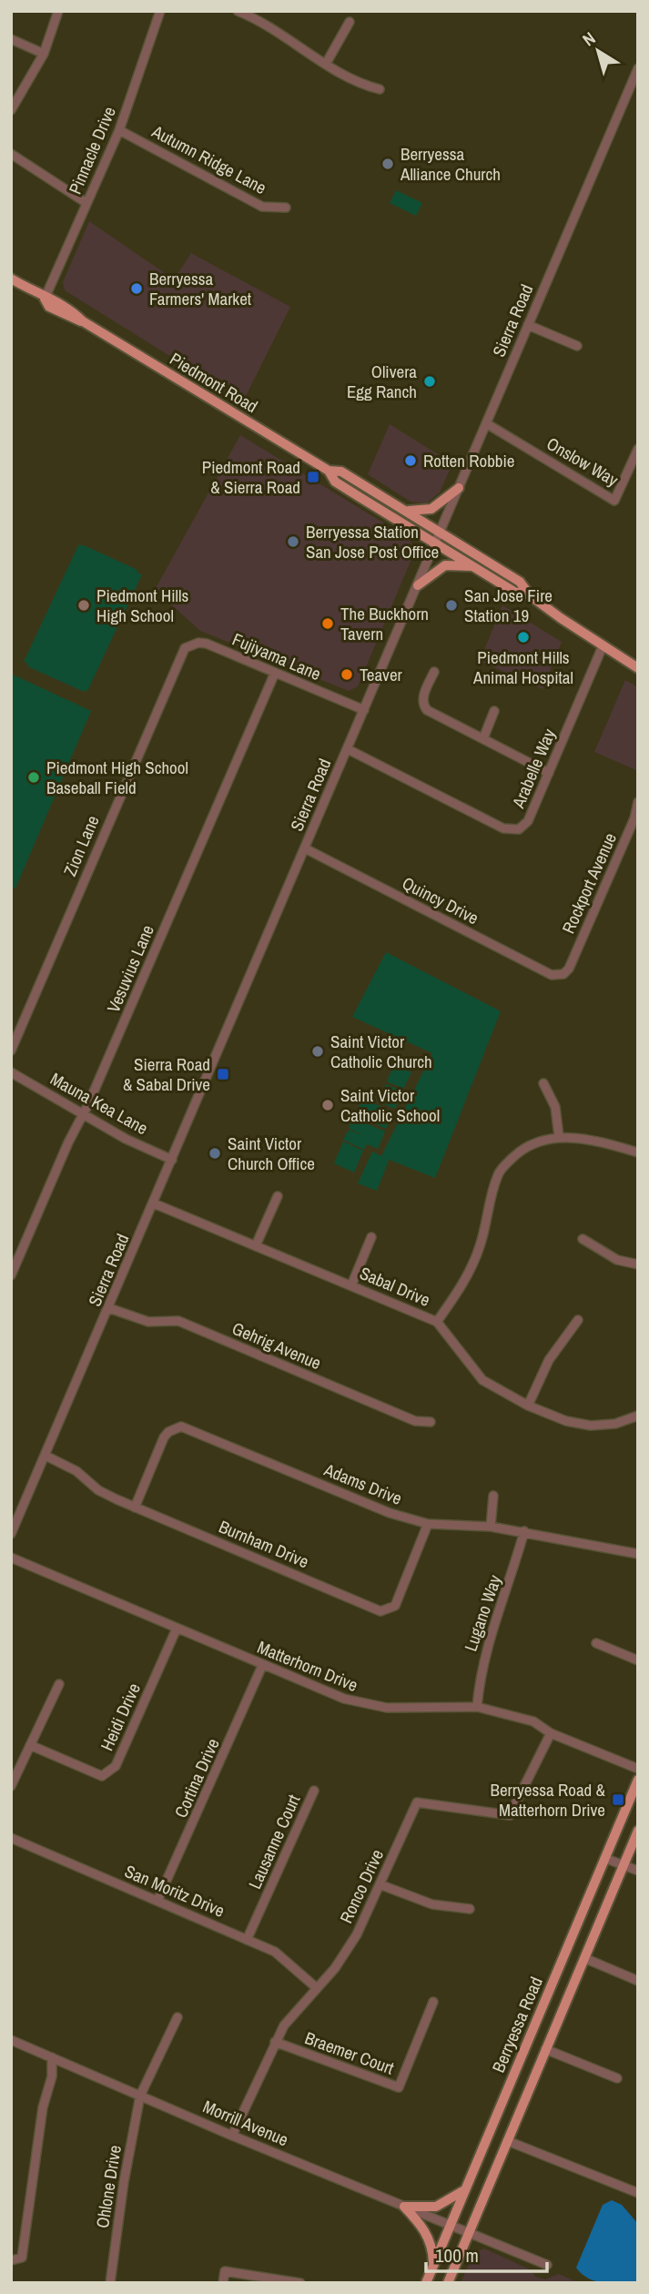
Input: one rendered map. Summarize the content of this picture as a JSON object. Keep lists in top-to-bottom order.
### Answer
{
  "streets": {
    "main road": ["Piedmont Road", "Berryessa Road"],
    "street": [
      "Pinnacle Drive",
      "Autumn Ridge Lane",
      "Sierra Road",
      "Onslow Way",
      "Fujiyama Lane",
      "Arabelle Way",
      "Zion Lane",
      "Rockport Avenue",
      "Quincy Drive",
      "Vesuvius Lane",
      "Mauna Kea Lane",
      "Sabal Drive",
      "Gehrig Avenue",
      "Adams Drive",
      "Burnham Drive",
      "Lugano Way",
      "Matterhorn Drive",
      "Heidi Drive",
      "Cortina Drive",
      "Lausanne Court",
      "Ronco Drive",
      "San Moritz Drive",
      "Braemer Court",
      "Morrill Avenue",
      "Ohlone Drive"
    ]
  },
  "crossings": [
    ["Pinnacle Drive", "Autumn Ridge Lane"],
    ["Pinnacle Drive", "Piedmont Road"],
    ["Sierra Road", "Piedmont Road"],
    ["Sierra Road", "Onslow Way"],
    ["Sierra Road", "Fujiyama Lane"],
    ["Sierra Road", "Arabelle Way"],
    ["Sierra Road", "Quincy Drive"],
    ["Sierra Road", "Mauna Kea Lane"],
    ["Sierra Road", "Sabal Drive"],
    ["Sierra Road", "Gehrig Avenue"],
    ["Sierra Road", "Burnham Drive"],
    ["Piedmont Road", "Arabelle Way"],
    ["Fujiyama Lane", "Zion Lane"],
    ["Fujiyama Lane", "Vesuvius Lane"],
    ["Rockport Avenue", "Quincy Drive"],
    ["Vesuvius Lane", "Mauna Kea Lane"],
    ["Adams Drive", "Burnham Drive"],
    ["Adams Drive", "Lugano Way"],
    ["Lugano Way", "Matterhorn Drive"],
    ["Matterhorn Drive", "Heidi Drive"],
    ["Matterhorn Drive", "Cortina Drive"],
    ["Matterhorn Drive", "Ronco Drive"],
    ["Cortina Drive", "San Moritz Drive"],
    ["Lausanne Court", "San Moritz Drive"],
    ["Ronco Drive", "San Moritz Drive"],
    ["Ronco Drive", "Braemer Court"],
    ["Ronco Drive", "Morrill Avenue"],
    ["Berryessa Road", "Morrill Avenue"],
    ["Morrill Avenue", "Ohlone Drive"]
  ],
  "places": {
    "other": [
      "Berryessa Alliance Church",
      "Berryessa Farmers' Market",
      "Olivera Egg Ranch",
      "Rotten Robbie",
      "Berryessa Station San Jose Post Office",
      "Piedmont Hills High School",
      "San Jose Fire Station 19",
      "The Buckhorn Tavern",
      "Piedmont Hills Animal Hospital",
      "Teaver",
      "Piedmont High School Baseball Field",
      "Saint Victor Catholic Church",
      "Saint Victor Catholic School",
      "Saint Victor Church Office"
    ],
    "transit": ["Piedmont Road & Sierra Road", "Sierra Road & Sabal Drive", "Berryessa Road & Matterhorn Drive"]
  },
  "scale_bar": "100 m",
  "north": "top left"
}
